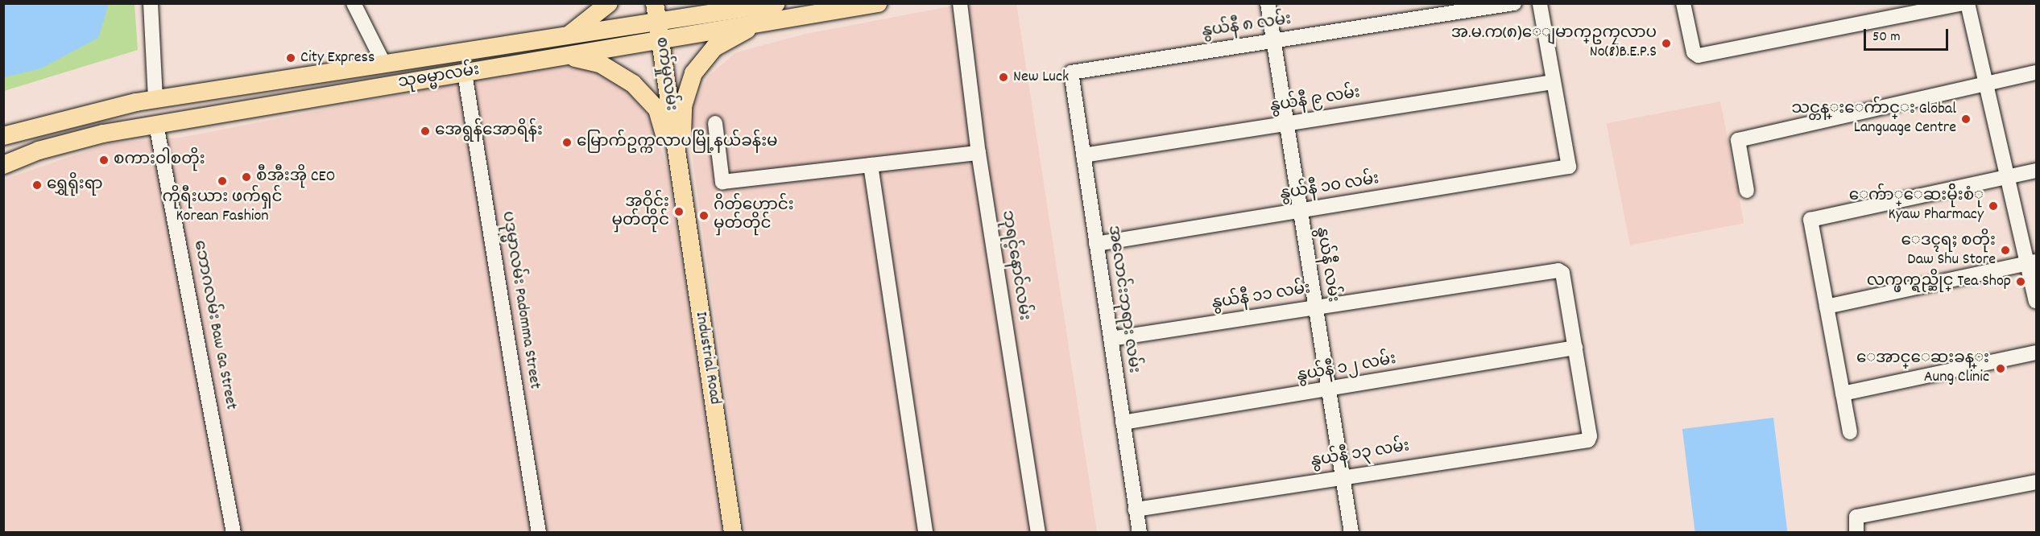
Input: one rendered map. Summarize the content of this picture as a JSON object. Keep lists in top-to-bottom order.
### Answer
{
  "streets": {
    "main road": ["စက်မှုလမ်း", "သုဓမ္မာလမ်း", "Industrial Road"],
    "street": [
      "နွယ်နီ ၈ လမ်း",
      "နွယ်နီ ၉ လမ်း",
      "နွယ်နီ ၁၀ လမ်း",
      "နွယ်နီ လမ်း",
      "ဘုရင့်နောင်လမ်း",
      "နွယ်နီ ၁၁ လမ်း",
      "အလောင်းဘုရား လမ်း",
      "ပဒုမ္မာလမ်း Padomma Street",
      "ဘောဂလမ်း Baw Ga Street",
      "နွယ်နီ ၁၂ လမ်း",
      "နွယ်နီ ၁၃ လမ်း"
    ]
  },
  "crossings": [
    ["နွယ်နီ ၈ လမ်း", "နွယ်နီ လမ်း"],
    ["နွယ်နီ ၈ လမ်း", "အလောင်းဘုရား လမ်း"],
    ["စက်မှုလမ်း", "သုဓမ္မာလမ်း"],
    ["စက်မှုလမ်း", "Industrial Road"],
    ["သုဓမ္မာလမ်း", "ပဒုမ္မာလမ်း Padomma Street"],
    ["သုဓမ္မာလမ်း", "ဘောဂလမ်း Baw Ga Street"],
    ["နွယ်နီ ၉ လမ်း", "နွယ်နီ ၁၀ လမ်း"],
    ["နွယ်နီ ၉ လမ်း", "နွယ်နီ လမ်း"],
    ["နွယ်နီ ၉ လမ်း", "အလောင်းဘုရား လမ်း"],
    ["နွယ်နီ ၁၀ လမ်း", "နွယ်နီ လမ်း"],
    ["နွယ်နီ ၁၀ လမ်း", "အလောင်းဘုရား လမ်း"],
    ["နွယ်နီ လမ်း", "နွယ်နီ ၁၁ လမ်း"],
    ["နွယ်နီ လမ်း", "နွယ်နီ ၁၂ လမ်း"],
    ["နွယ်နီ လမ်း", "နွယ်နီ ၁၃ လမ်း"],
    ["နွယ်နီ ၁၁ လမ်း", "အလောင်းဘုရား လမ်း"],
    ["နွယ်နီ ၁၁ လမ်း", "နွယ်နီ ၁၂ လမ်း"],
    ["နွယ်နီ ၁၁ လမ်း", "နွယ်နီ ၁၃ လမ်း"],
    ["အလောင်းဘုရား လမ်း", "နွယ်နီ ၁၂ လမ်း"],
    ["အလောင်းဘုရား လမ်း", "နွယ်နီ ၁၃ လမ်း"],
    ["နွယ်နီ ၁၂ လမ်း", "နွယ်နီ ၁၃ လမ်း"]
  ],
  "places": [
    "အ.မ.က(၈)ေျမာက္ဥကၠလာပ No(8)B.E.P.S",
    "City Express",
    "New Luck",
    "သင္တန္းေက်ာင္း Global Language Centre",
    "အေရွန်အောရိန်း",
    "မြောက်ဥက္ကလာပမြို့နယ်ခန်းမ",
    "စကားဝါစတိုး",
    "စီအီးအို CEO",
    "ကိုရီးယား ဖက်ရှင် Korean Fashion",
    "ရွှေရိုးရာ",
    "ေက်ာ္ေဆးမ်ိုးစံု Kyaw Pharmacy",
    "အဝိုင်း မှတ်တိုင်",
    "ဂိတ်ဟောင်း မှတ်တိုင်",
    "ေဒၚရႈ စတိုး Daw Shu Store",
    "လက္ဖက္ရည္ဆိုင္ Tea Shop",
    "ေအာင္ေဆးခန္း Aung Clinic"
  ],
  "scale_bar": "50 m"
}
